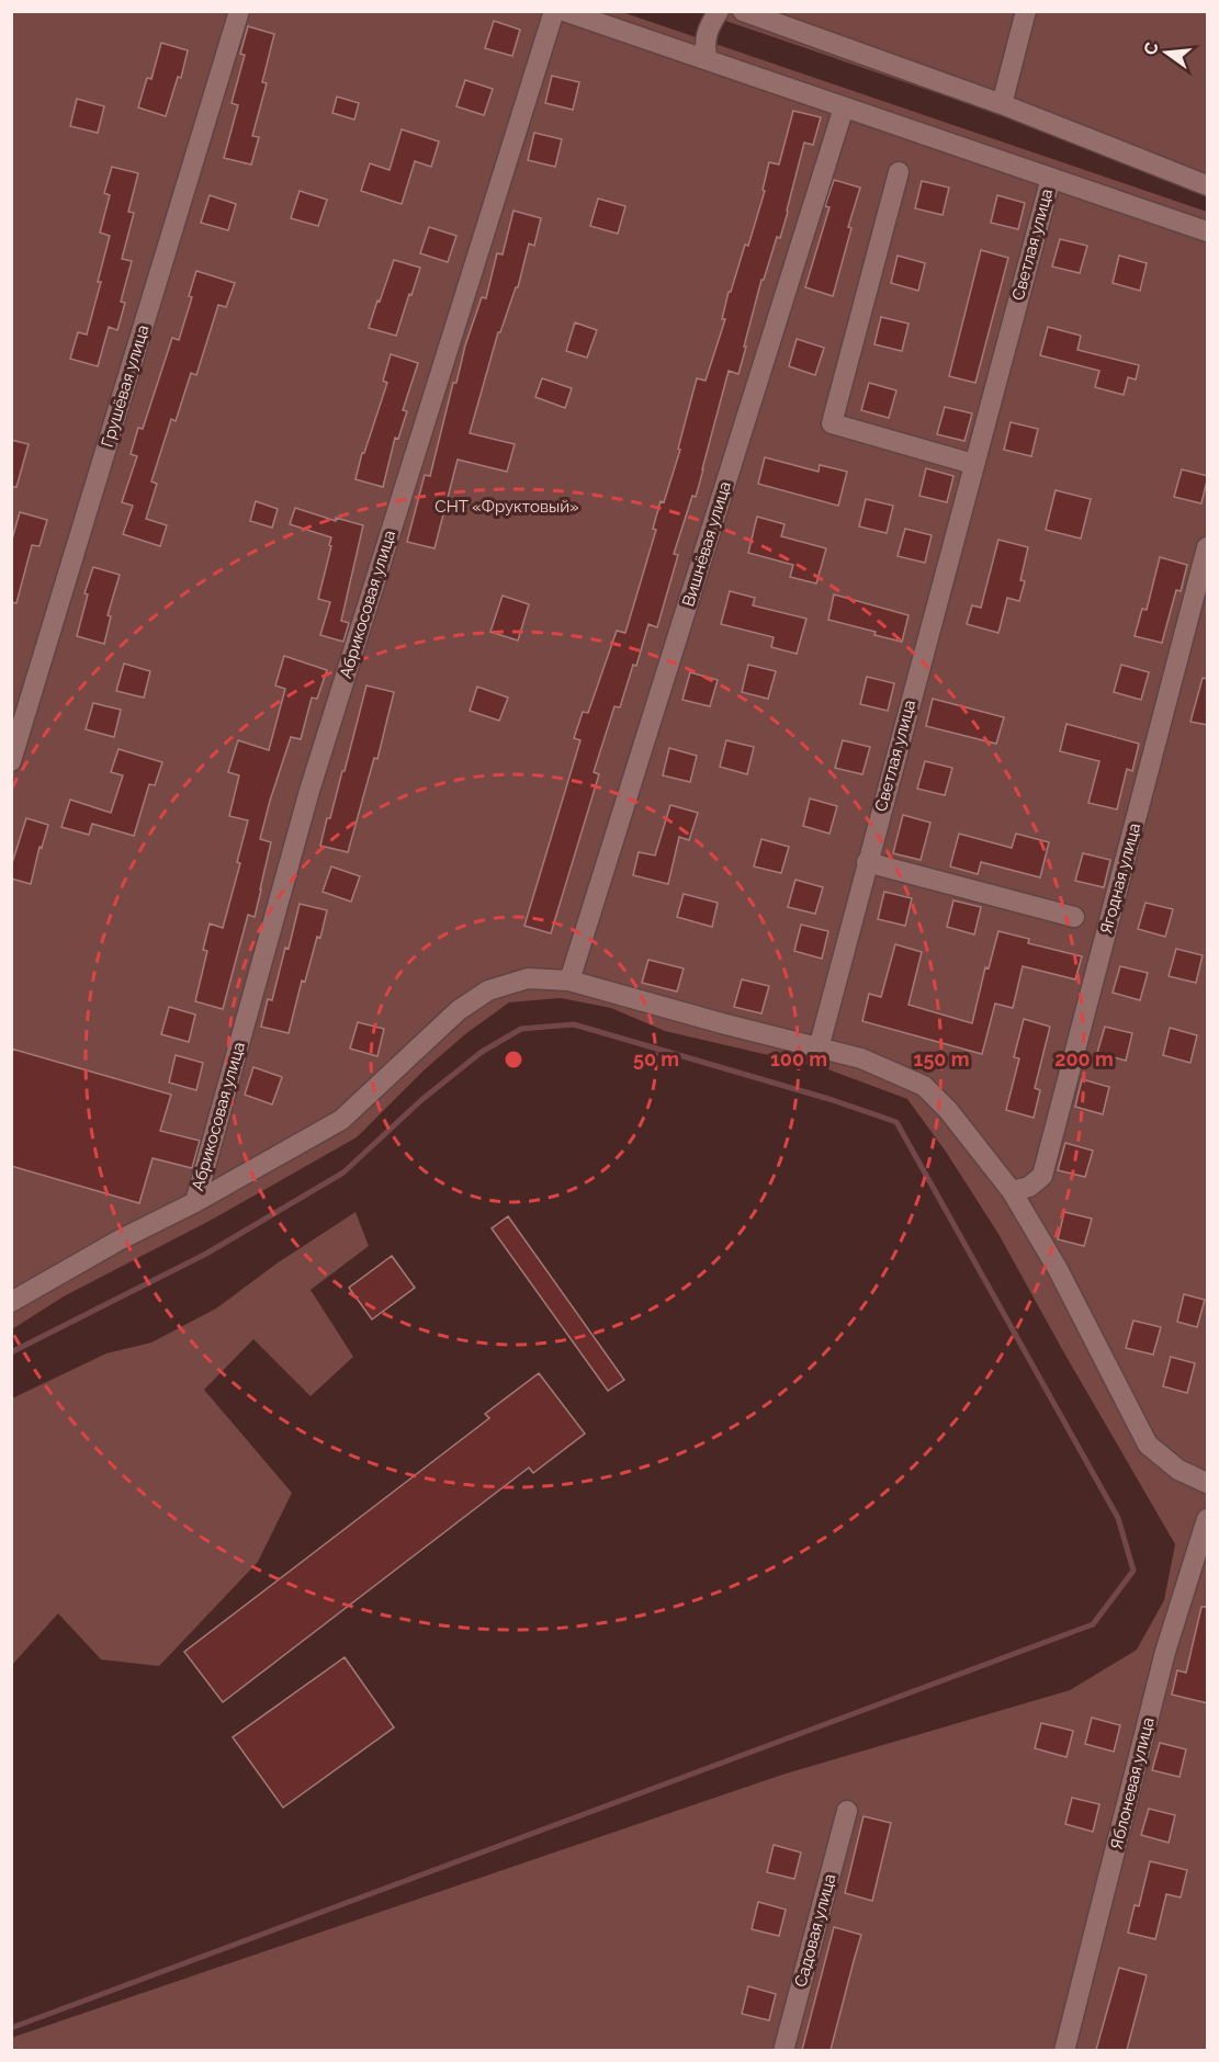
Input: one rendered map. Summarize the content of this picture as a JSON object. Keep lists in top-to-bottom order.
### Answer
{
  "streets": {
    "street": [
      "Светлая улица",
      "Грушёвая улица",
      "Вишнёвая улица",
      "Абрикосовая улица",
      "Ягодная улица",
      "Яблоневая улица",
      "Садовая улица"
    ]
  },
  "parks": ["СНТ «Фруктовый»"],
  "north": "left",
  "rings": [
    "50 m",
    "100 m",
    "150 m",
    "200 m"
  ]
}
